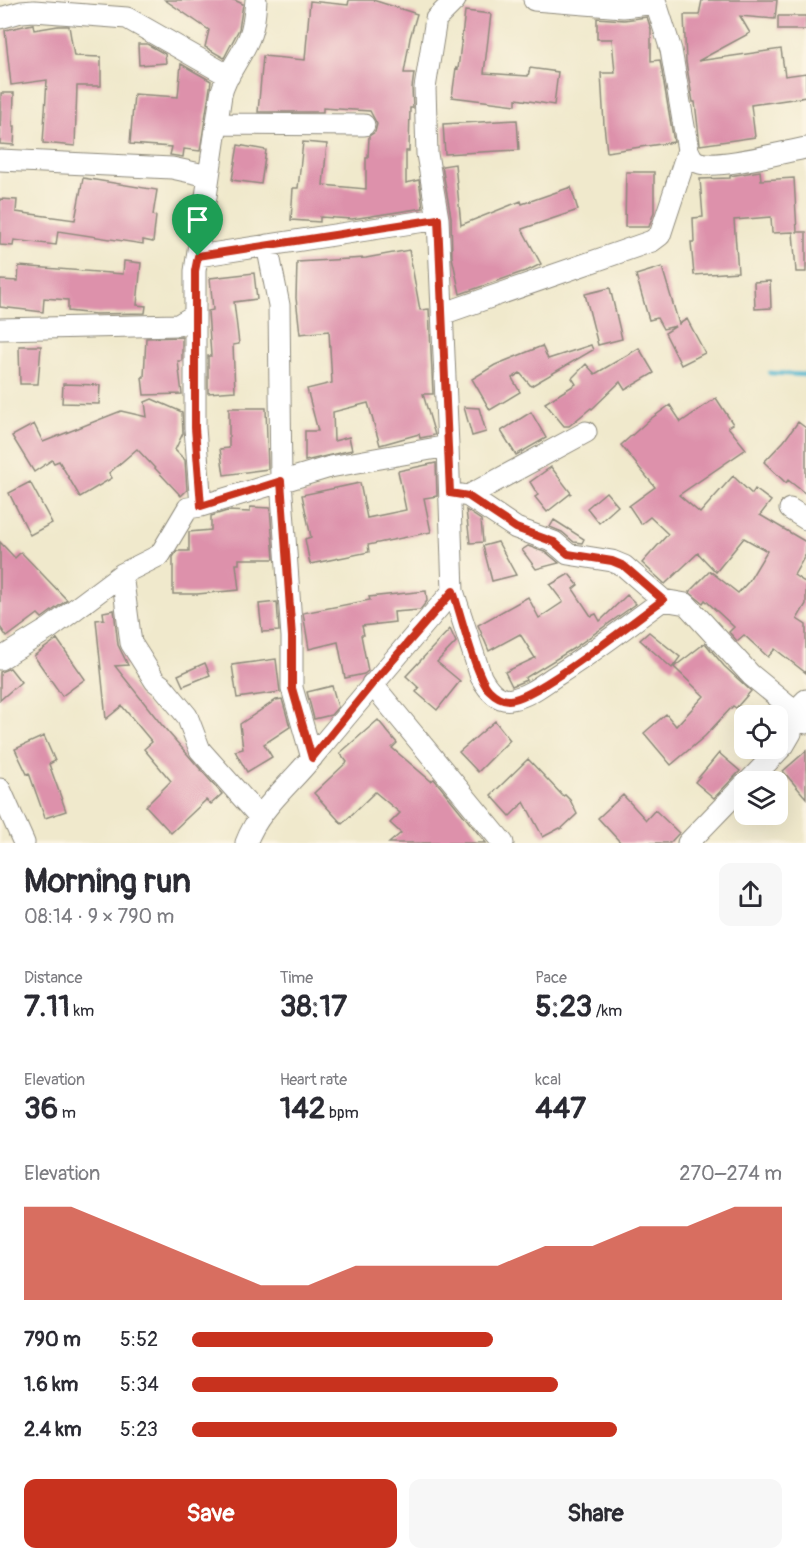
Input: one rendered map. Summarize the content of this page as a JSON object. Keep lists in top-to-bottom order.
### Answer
{
  "page": {
    "heading": ["Morning run", "08:14 · 9 × 790 m"],
    "stats": [
      ["Distance", "7.11 km"],
      ["Time", "38:17"],
      ["Pace", "5:23 /km"],
      ["Elevation", "36 m"],
      ["Heart rate", "142 bpm"],
      ["kcal", "447"]
    ],
    "chart": ["Elevation", "270–274 m"],
    "list": [
      {
        "name": "790 m",
        "note": "5:52"
      },
      {
        "name": "1.6 km",
        "note": "5:34"
      },
      {
        "name": "2.4 km",
        "note": "5:23"
      }
    ],
    "buttons": ["Save", "Share"]
  }
}
